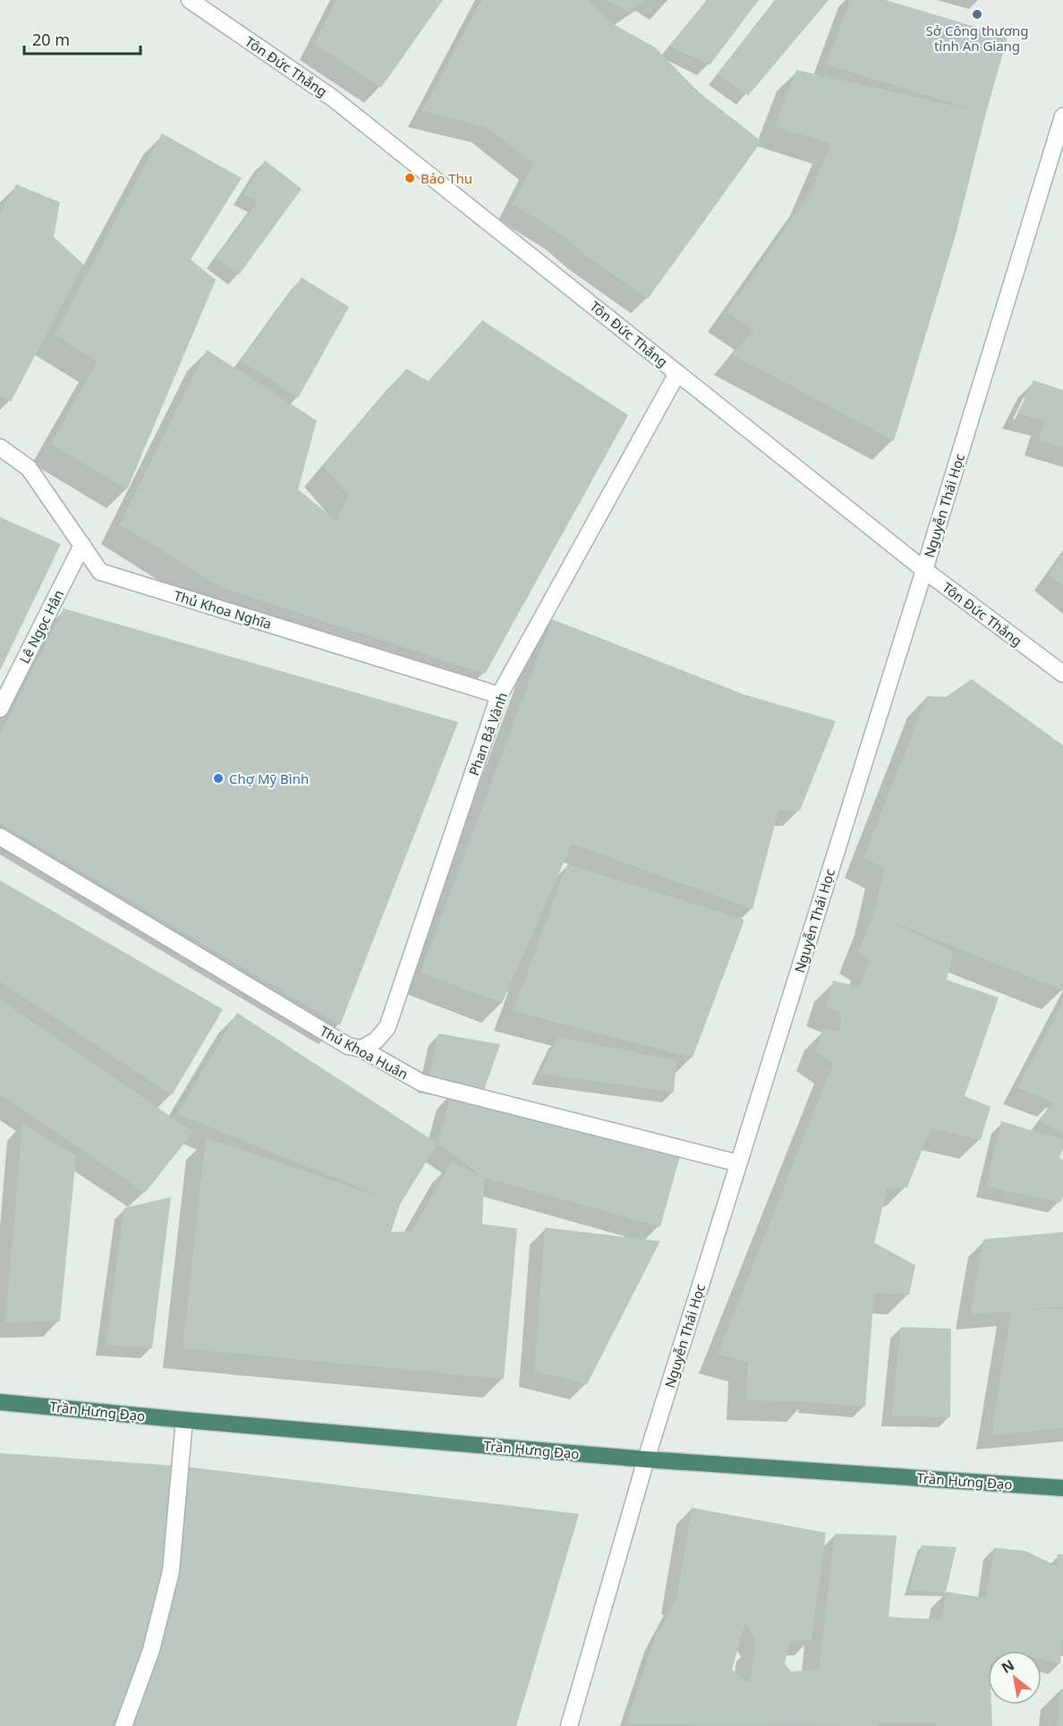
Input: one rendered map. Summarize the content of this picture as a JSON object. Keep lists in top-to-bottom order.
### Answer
{
  "streets": {
    "highway": ["Trần Hưng Đạo"],
    "street": [
      "Tôn Đức Thắng",
      "Nguyễn Thái Học",
      "Thủ Khoa Nghĩa",
      "Lê Ngọc Hân",
      "Phan Bá Vành",
      "Thủ Khoa Huân"
    ]
  },
  "crossings": [
    ["Tôn Đức Thắng", "Nguyễn Thái Học"],
    ["Tôn Đức Thắng", "Phan Bá Vành"],
    ["Nguyễn Thái Học", "Thủ Khoa Huân"],
    ["Nguyễn Thái Học", "Trần Hưng Đạo"],
    ["Thủ Khoa Nghĩa", "Lê Ngọc Hân"],
    ["Thủ Khoa Nghĩa", "Phan Bá Vành"],
    ["Phan Bá Vành", "Thủ Khoa Huân"]
  ],
  "places": ["Sở Công thương tỉnh An Giang", "Bảo Thu", "Chợ Mỹ Bình"],
  "scale_bar": "20 m",
  "north": "top left"
}
